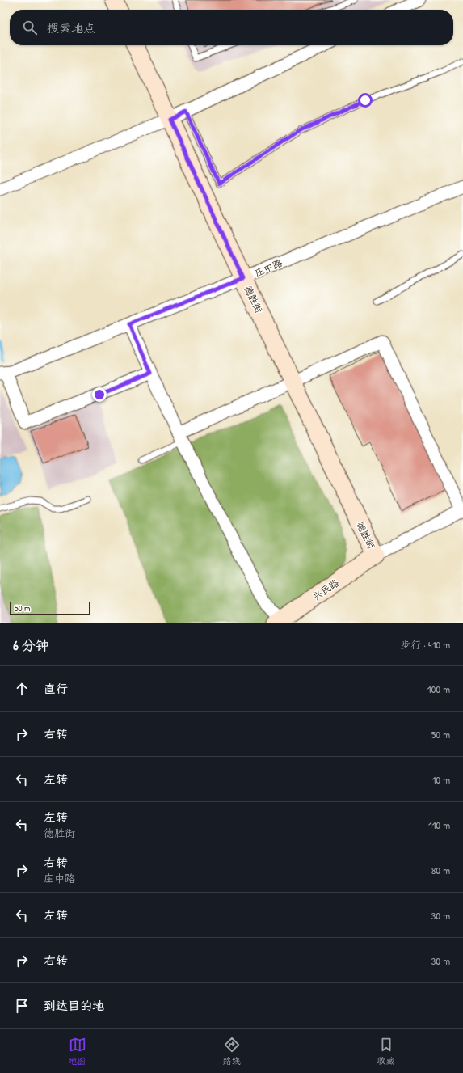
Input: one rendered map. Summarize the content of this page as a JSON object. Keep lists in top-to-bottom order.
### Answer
{
  "streets": {
    "street": ["庄中路", "德胜街", "兴民路"]
  },
  "crossings": [
    ["庄中路", "德胜街"],
    ["德胜街", "兴民路"]
  ],
  "scale_bar": "50 m",
  "page": {
    "search": "搜索地点",
    "scale": "50 m",
    "heading": ["6 分钟", "步行 · 410 m"],
    "list": [
      ["直行", "100 m"],
      ["右转", "50 m"],
      ["左转", "10 m"],
      ["左转", "德胜街", "110 m"],
      ["右转", "庄中路", "80 m"],
      ["左转", "30 m"],
      ["右转", "30 m"],
      "到达目的地"
    ],
    "nav": ["地图", "路线", "收藏"]
  }
}
